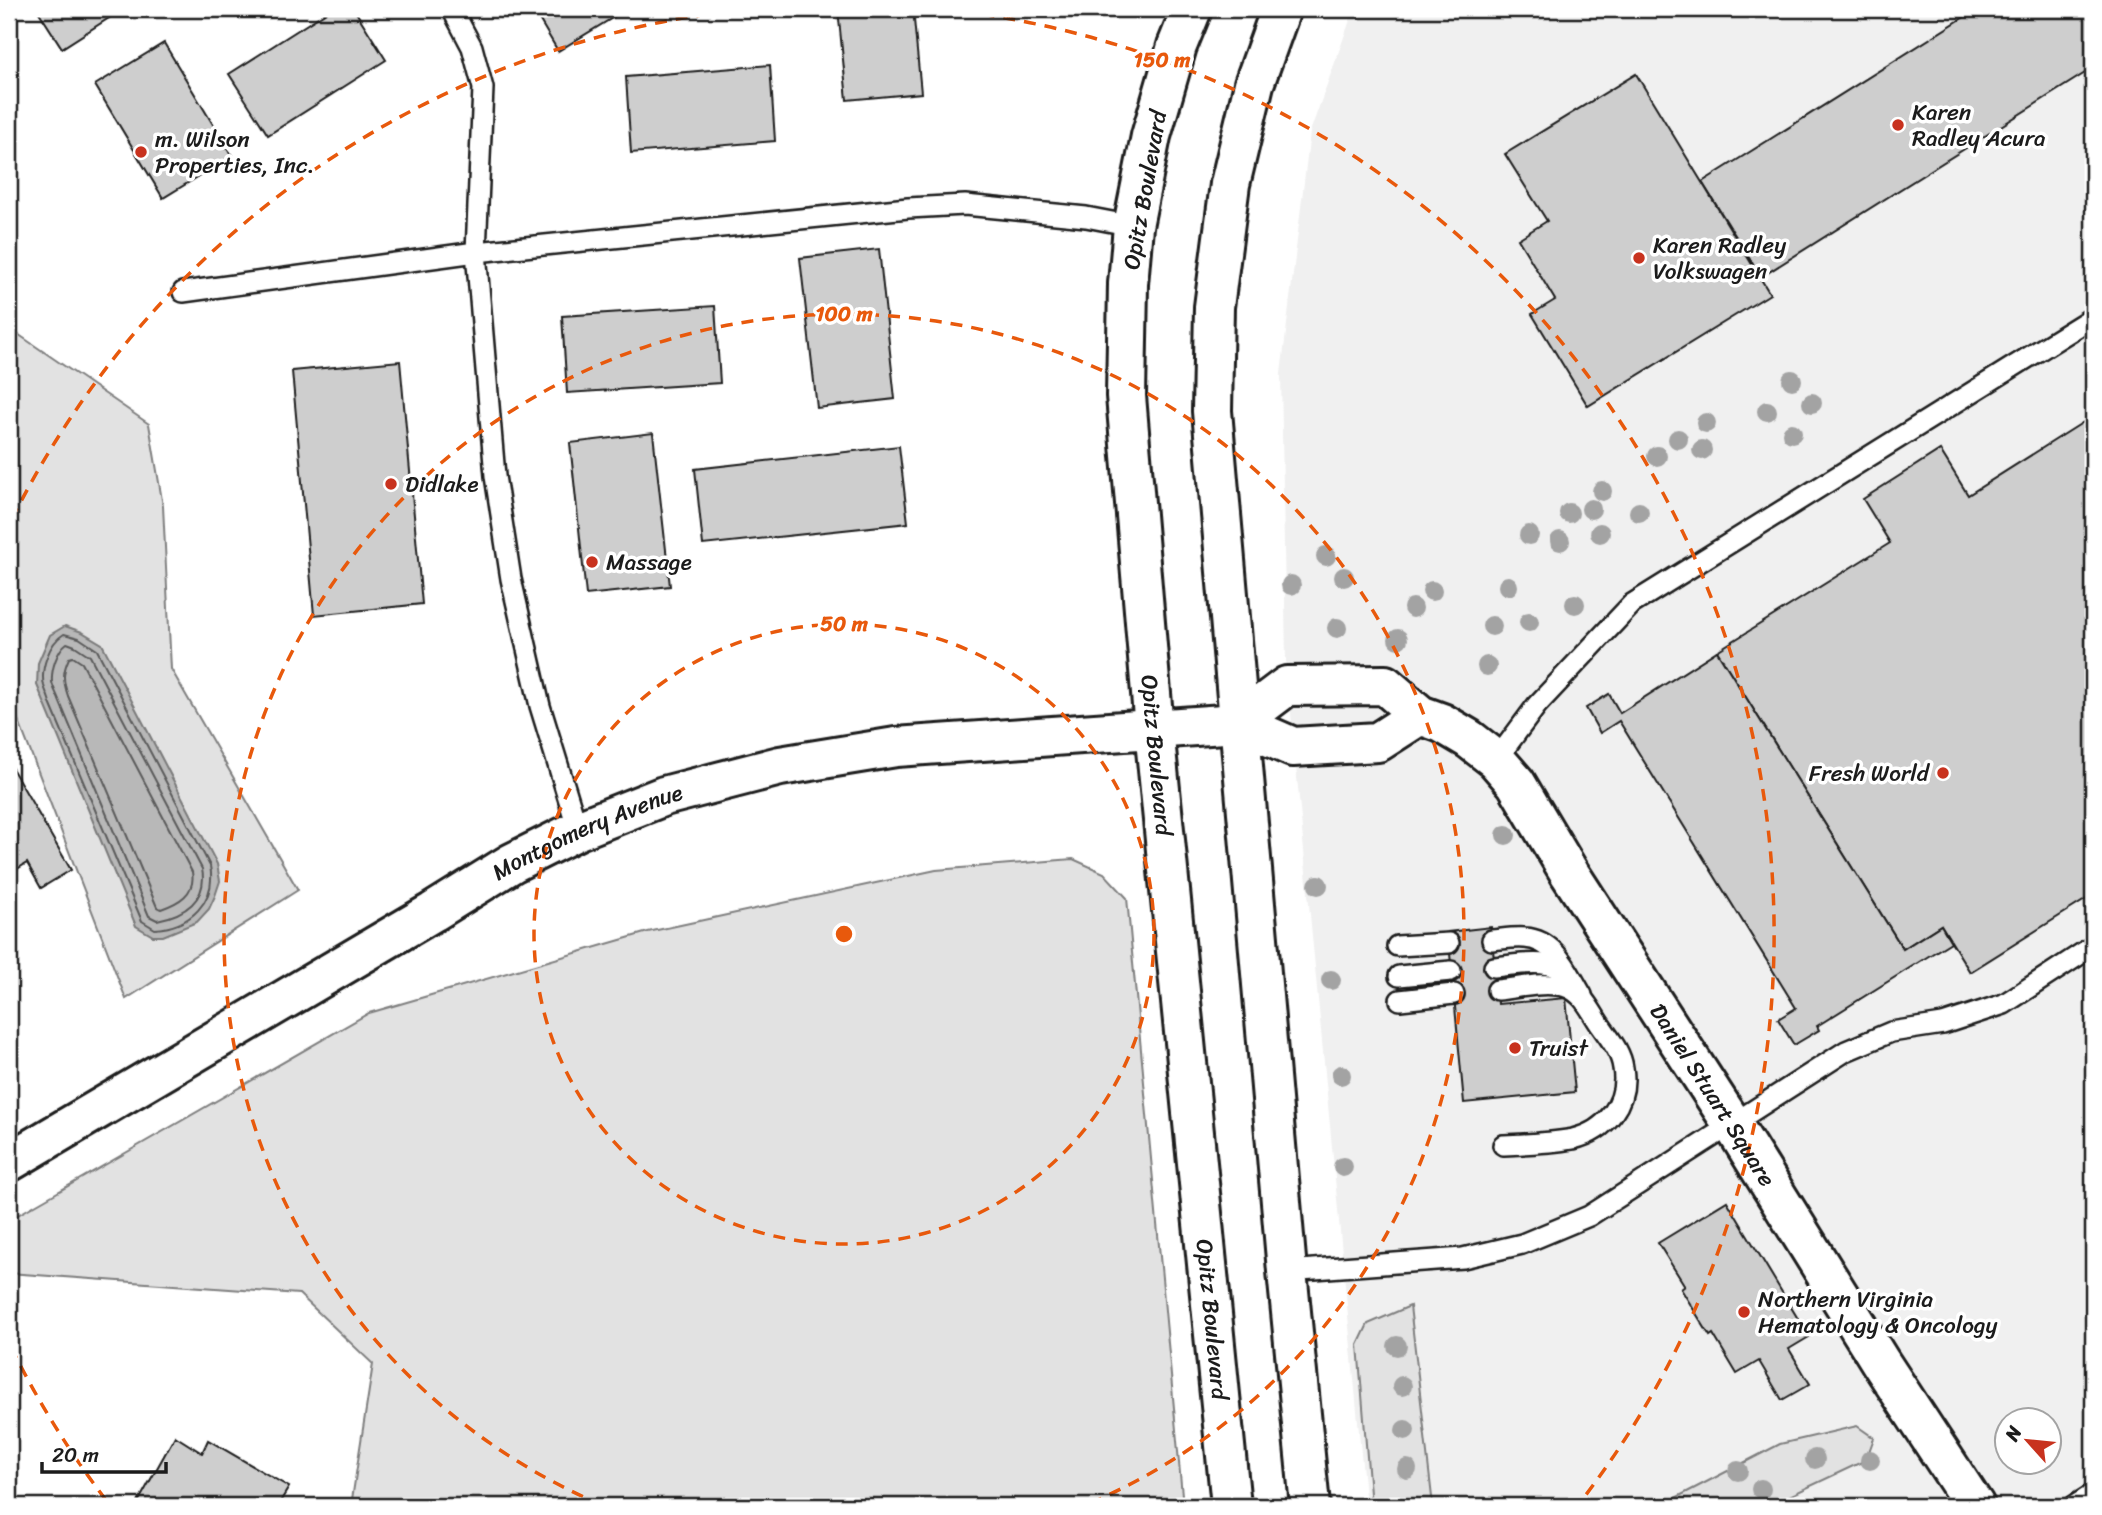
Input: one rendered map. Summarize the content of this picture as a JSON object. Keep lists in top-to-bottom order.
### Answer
{
  "streets": {
    "main road": ["Opitz Boulevard", "Montgomery Avenue", "Daniel Stuart Square"]
  },
  "crossings": [
    ["Opitz Boulevard", "Montgomery Avenue"],
    ["Montgomery Avenue", "Daniel Stuart Square"]
  ],
  "places": [
    "Karen Radley Acura",
    "m. Wilson Properties, Inc.",
    "Karen Radley Volkswagen",
    "Didlake",
    "Massage",
    "Fresh World",
    "Truist",
    "Northern Virginia Hematology & Oncology"
  ],
  "scale_bar": "20 m",
  "north": "top left",
  "rings": ["150 m", "100 m", "50 m"]
}
